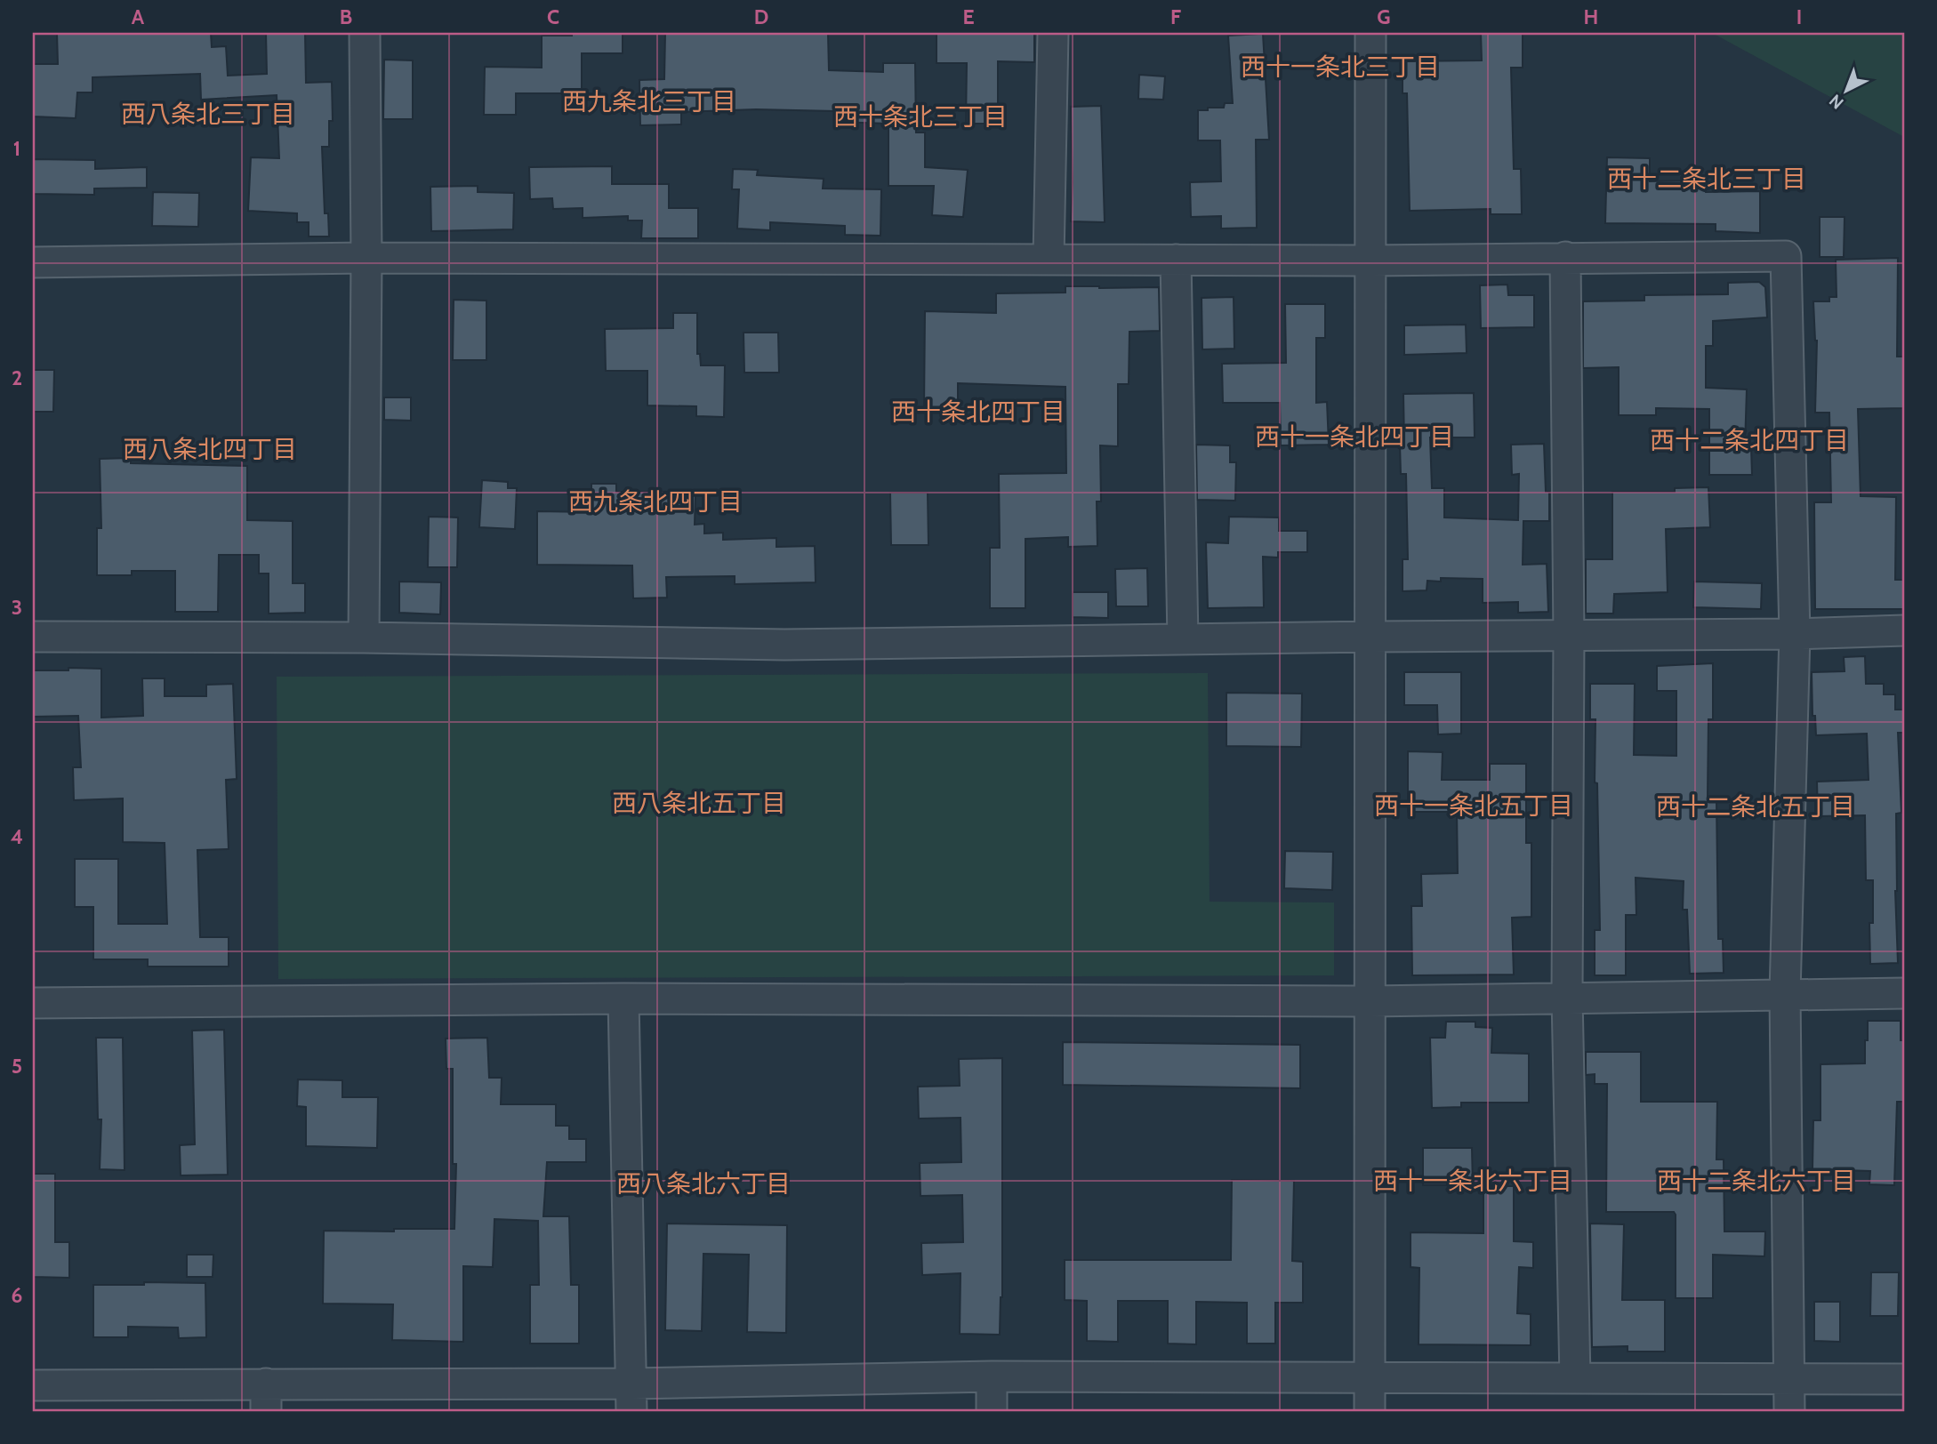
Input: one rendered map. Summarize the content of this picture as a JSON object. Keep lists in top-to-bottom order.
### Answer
{
  "districts": [
    "西十一条北三丁目",
    "西九条北三丁目",
    "西八条北三丁目",
    "西十条北三丁目",
    "西十二条北三丁目",
    "西十条北四丁目",
    "西十一条北四丁目",
    "西十二条北四丁目",
    "西八条北四丁目",
    "西九条北四丁目",
    "西八条北五丁目",
    "西十一条北五丁目",
    "西十二条北五丁目",
    "西十一条北六丁目",
    "西十二条北六丁目",
    "西八条北六丁目"
  ],
  "north": "bottom left",
  "grid": {
    "columns": [
      "A",
      "B",
      "C",
      "D",
      "E",
      "F",
      "G",
      "H",
      "I"
    ],
    "rows": [
      "1",
      "2",
      "3",
      "4",
      "5",
      "6"
    ]
  }
}
